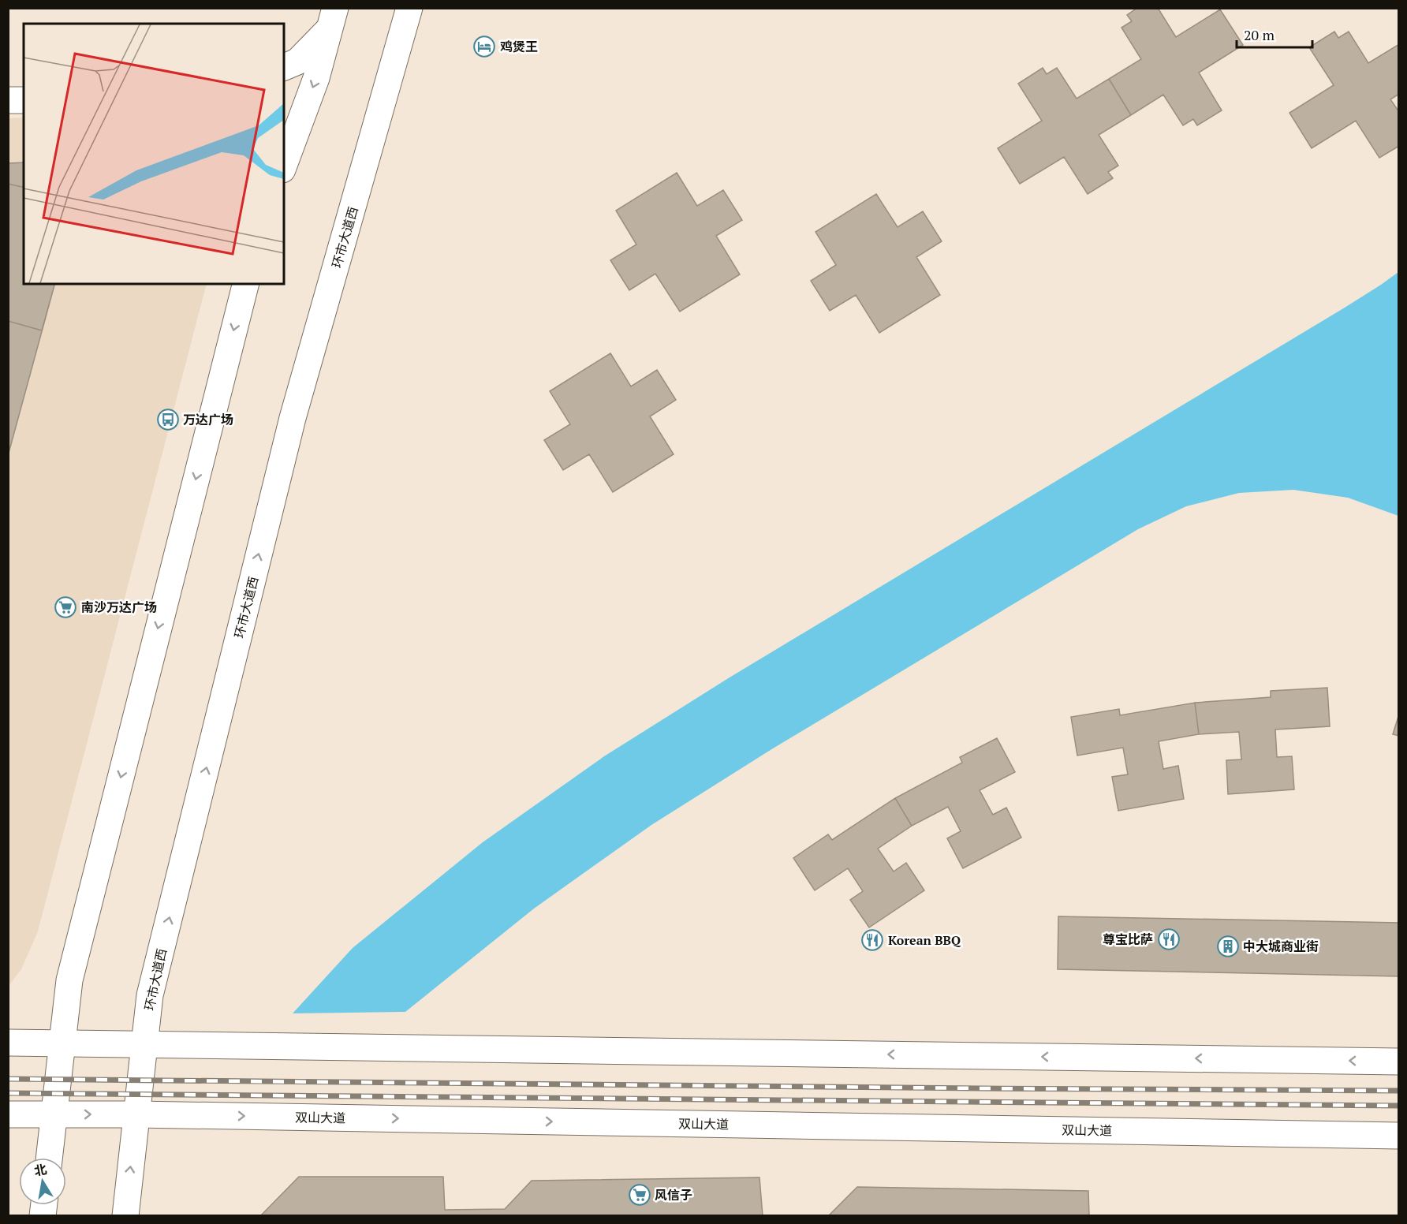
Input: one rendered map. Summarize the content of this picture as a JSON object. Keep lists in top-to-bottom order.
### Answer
{
  "streets": {
    "street": ["环市大道西", "双山大道"]
  },
  "crossings": [
    ["环市大道西", "双山大道"]
  ],
  "places": {
    "hotel": ["鸡煲王"],
    "bus stop": ["万达广场"],
    "supermarket": ["南沙万达广场", "风信子"],
    "restaurant": ["尊宝比萨", "Korean BBQ"],
    "building": ["中大城商业街"]
  },
  "scale_bar": "20 m",
  "north": "top"
}
